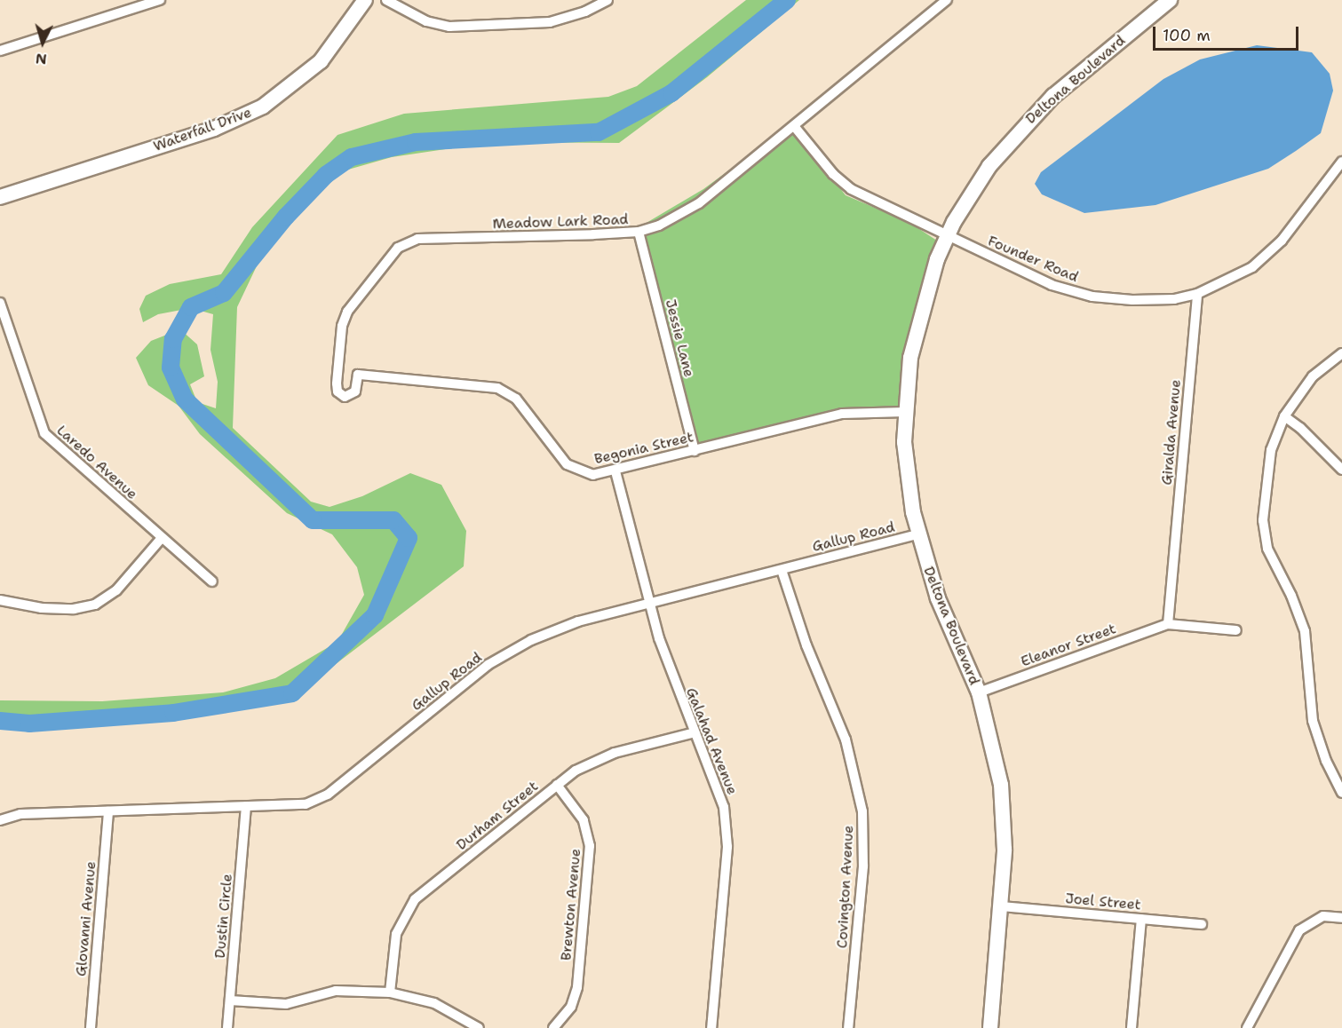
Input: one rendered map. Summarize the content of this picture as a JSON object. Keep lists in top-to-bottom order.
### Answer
{
  "streets": {
    "main road": ["Deltona Boulevard", "Waterfall Drive"],
    "street": [
      "Meadow Lark Road",
      "Founder Road",
      "Jessie Lane",
      "Giralda Avenue",
      "Begonia Street",
      "Laredo Avenue",
      "Gallup Road",
      "Eleanor Street",
      "Galahad Avenue",
      "Durham Street",
      "Covington Avenue",
      "Joel Street",
      "Brewton Avenue",
      "Dustin Circle",
      "Glovanni Avenue"
    ]
  },
  "crossings": [
    ["Deltona Boulevard", "Founder Road"],
    ["Deltona Boulevard", "Begonia Street"],
    ["Deltona Boulevard", "Gallup Road"],
    ["Deltona Boulevard", "Eleanor Street"],
    ["Deltona Boulevard", "Joel Street"],
    ["Meadow Lark Road", "Founder Road"],
    ["Meadow Lark Road", "Jessie Lane"],
    ["Meadow Lark Road", "Begonia Street"],
    ["Founder Road", "Giralda Avenue"],
    ["Jessie Lane", "Begonia Street"],
    ["Giralda Avenue", "Eleanor Street"],
    ["Begonia Street", "Galahad Avenue"],
    ["Gallup Road", "Galahad Avenue"],
    ["Gallup Road", "Covington Avenue"],
    ["Gallup Road", "Dustin Circle"],
    ["Gallup Road", "Glovanni Avenue"],
    ["Galahad Avenue", "Durham Street"],
    ["Durham Street", "Brewton Avenue"]
  ],
  "scale_bar": "100 m",
  "north": "bottom"
}
